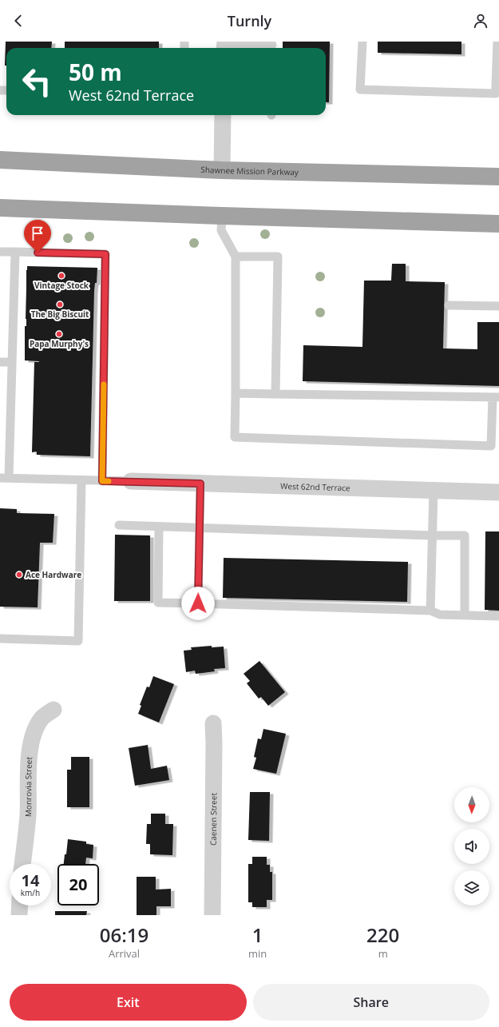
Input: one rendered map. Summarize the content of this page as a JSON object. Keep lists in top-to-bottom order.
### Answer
{
  "streets": {
    "highway": ["Shawnee Mission Parkway"],
    "street": ["West 62nd Terrace", "Monrovia Street", "Caenen Street"]
  },
  "places": [
    "Vintage Stock",
    "The Big Biscuit",
    "Papa Murphy's",
    "Ace Hardware"
  ],
  "north": "bottom",
  "page": {
    "header": "Turnly",
    "turn": ["50 m", "West 62nd Terrace"],
    "speed": "14 km/h",
    "limit": "20",
    "eta": [
      "06:19",
      "Arrival",
      "1",
      "min",
      "220",
      "m"
    ],
    "buttons": ["Exit", "Share"]
  }
}
